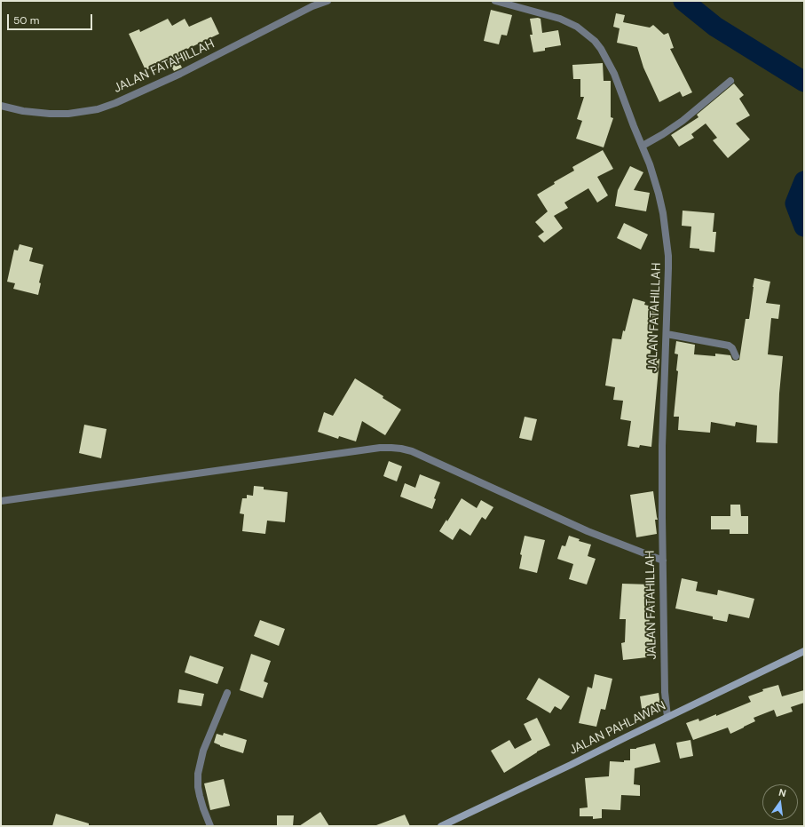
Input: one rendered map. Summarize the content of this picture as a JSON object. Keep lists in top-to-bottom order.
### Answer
{
  "streets": {
    "street": ["JALAN FATAHILLAH", "JALAN PAHLAWAN"]
  },
  "crossings": [
    ["JALAN FATAHILLAH", "JALAN PAHLAWAN"]
  ],
  "scale_bar": "50 m",
  "north": "top"
}
